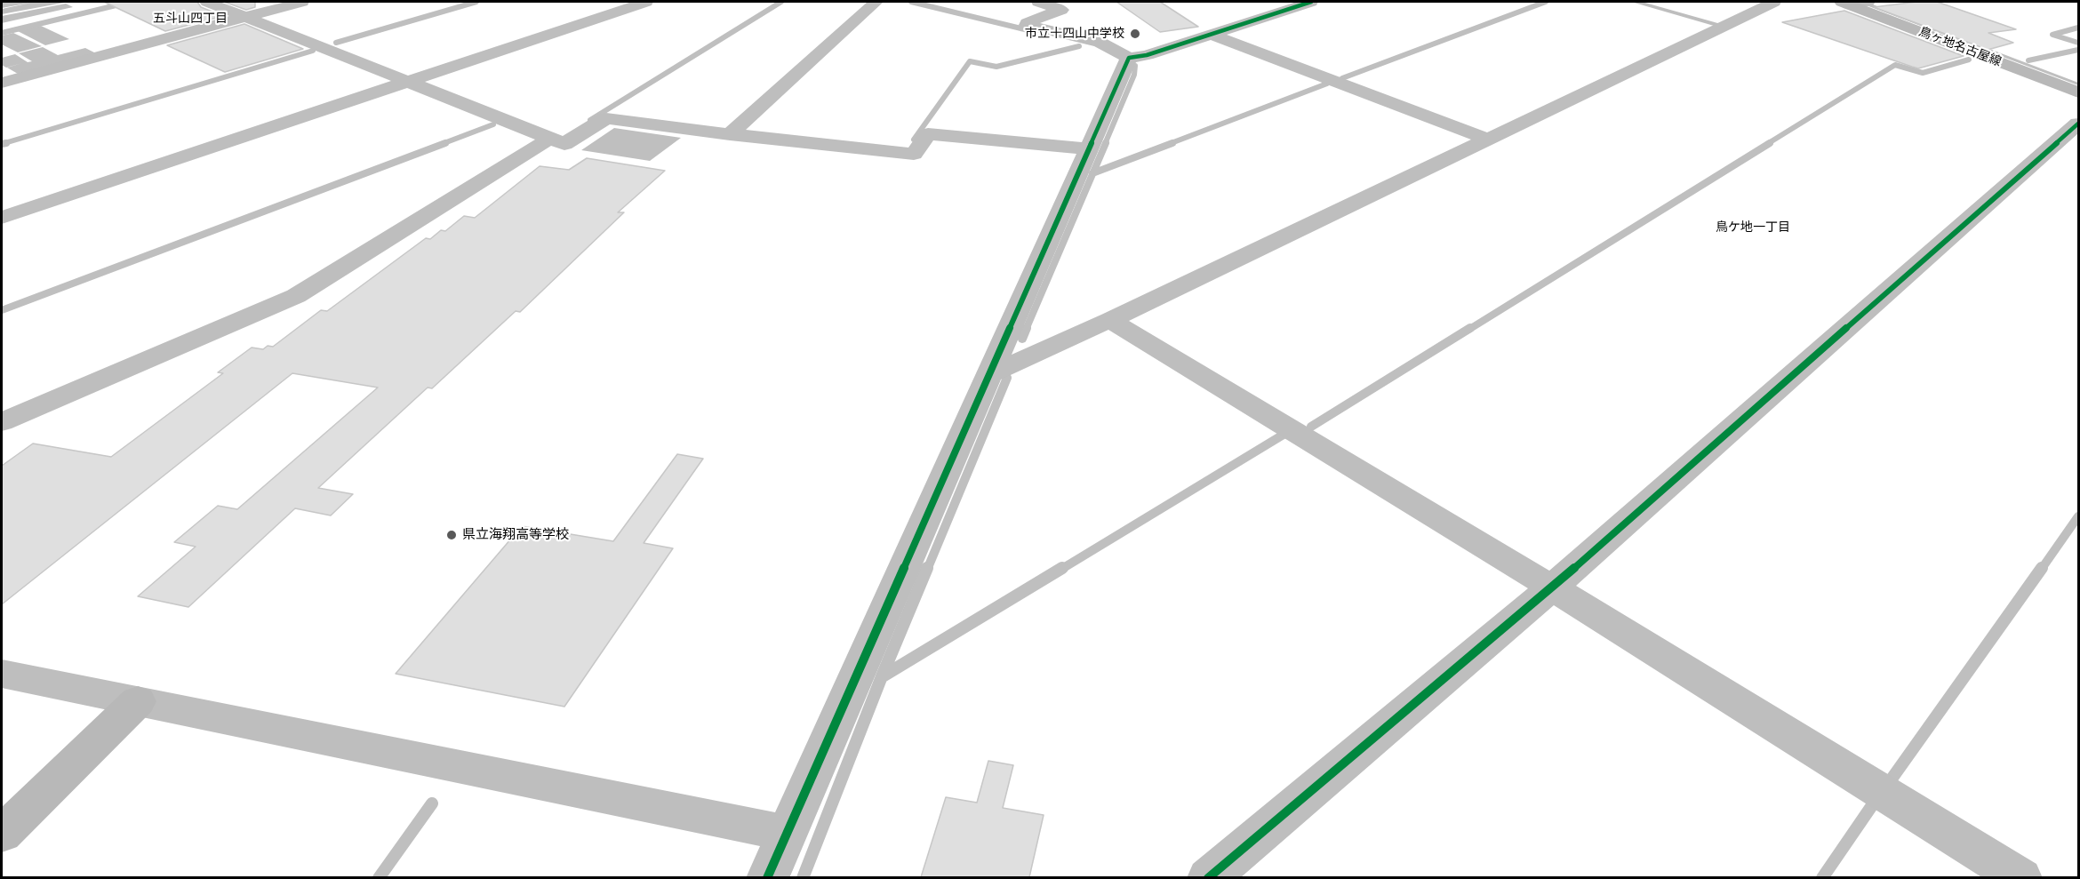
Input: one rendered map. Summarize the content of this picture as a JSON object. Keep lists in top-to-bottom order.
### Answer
{
  "streets": {
    "main road": ["鳥ヶ地名古屋線"]
  },
  "districts": ["五斗山四丁目", "鳥ケ地一丁目"],
  "places": ["市立十四山中学校", "県立海翔高等学校"]
}
